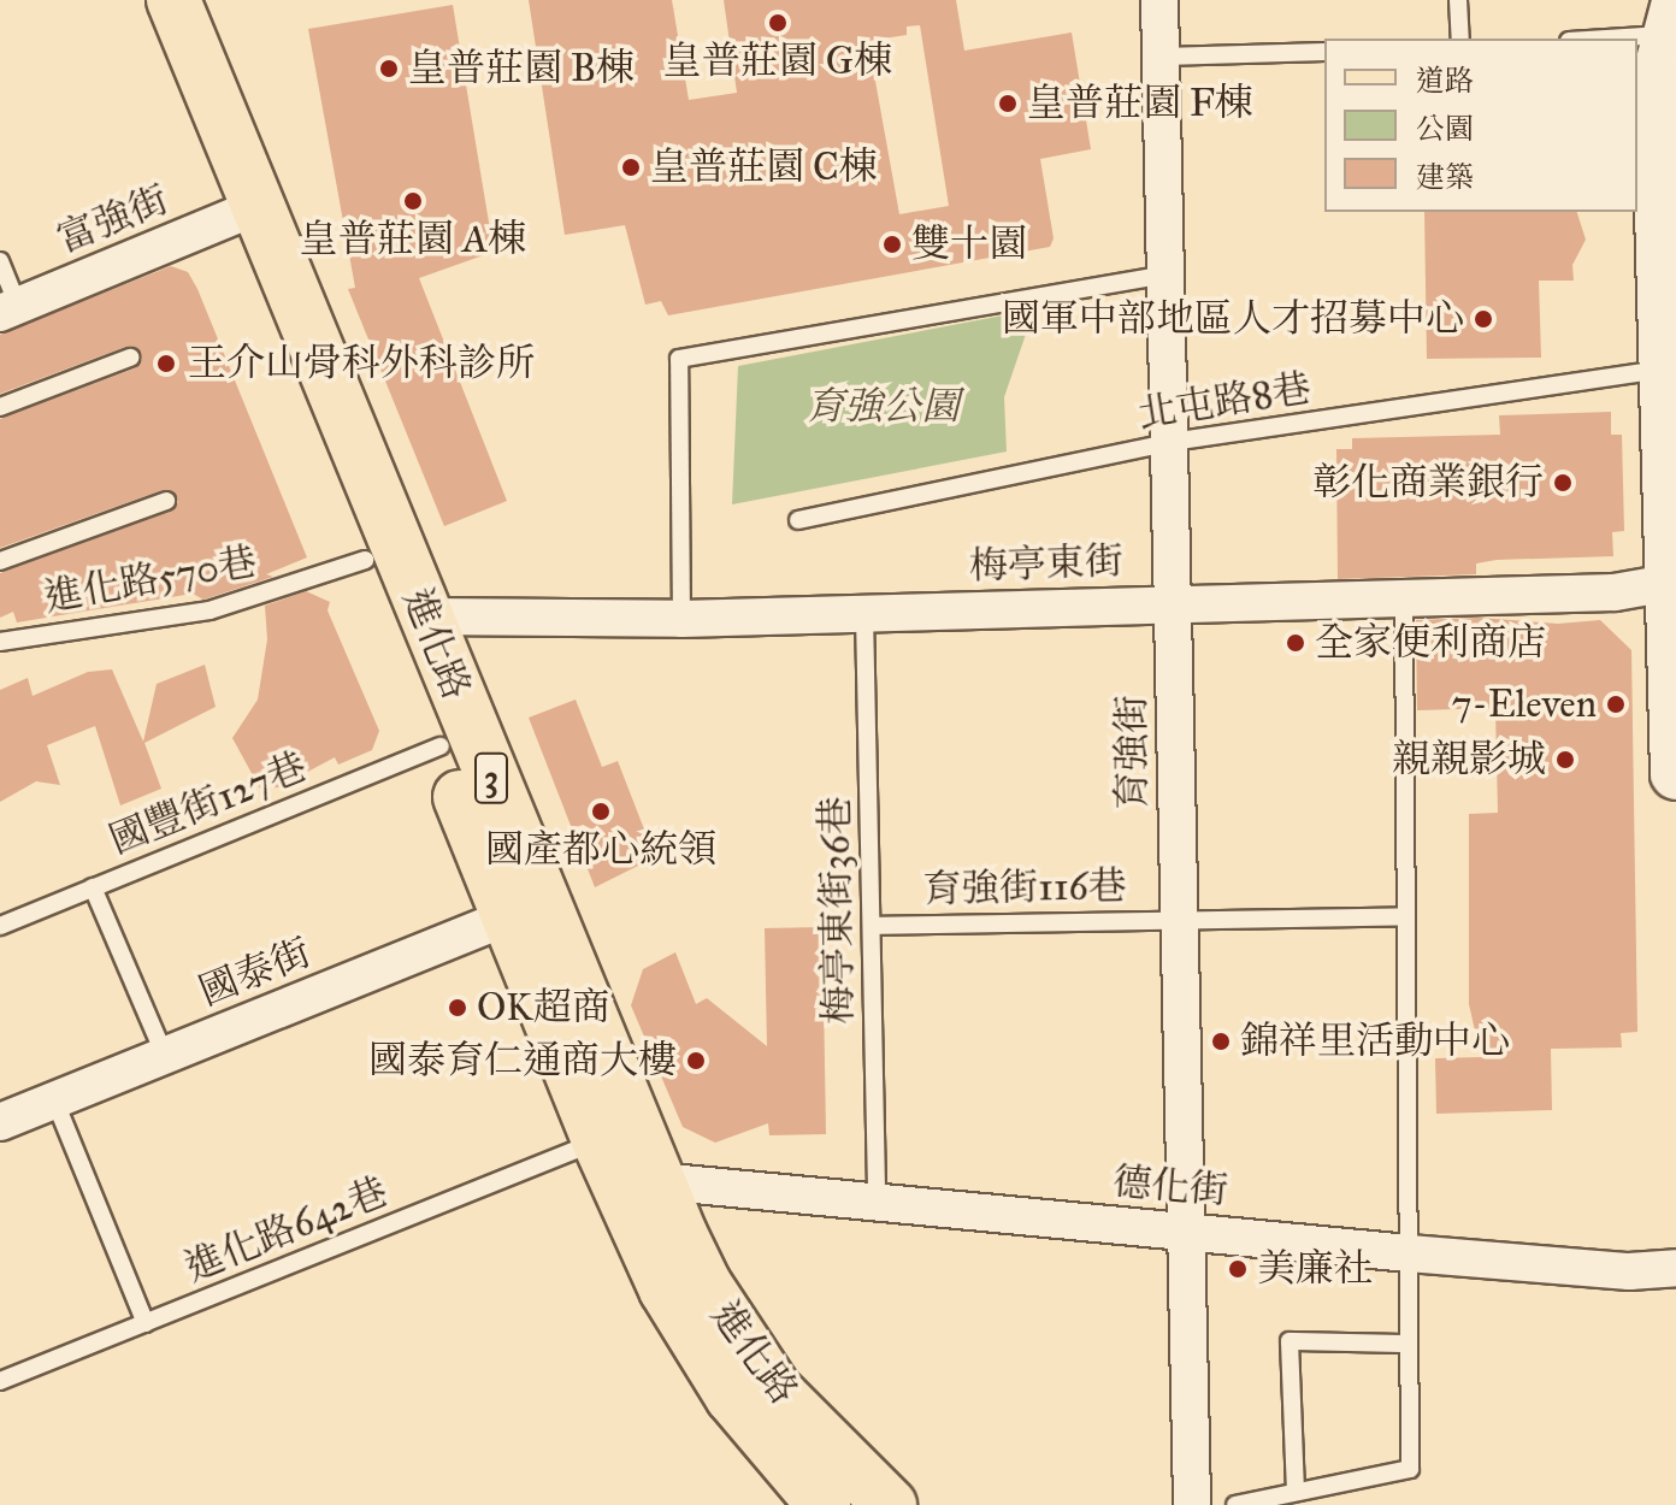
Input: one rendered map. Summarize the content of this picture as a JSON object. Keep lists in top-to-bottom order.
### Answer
{
  "streets": {
    "main road": ["進化路", "3"],
    "street": [
      "富強街",
      "梅亭東街",
      "育強街",
      "國泰街",
      "德化街"
    ],
    "lane": [
      "北屯路8巷",
      "進化路570巷",
      "國豐街127巷",
      "育強街116巷",
      "梅亭東街36巷",
      "進化路642巷"
    ]
  },
  "crossings": [
    ["富強街", "進化路"],
    ["北屯路8巷", "育強街"],
    ["梅亭東街", "進化路"],
    ["梅亭東街", "育強街"],
    ["梅亭東街", "梅亭東街36巷"],
    ["進化路570巷", "進化路"],
    ["進化路", "國豐街127巷"],
    ["進化路", "國泰街"],
    ["進化路", "德化街"],
    ["進化路", "進化路642巷"],
    ["育強街", "育強街116巷"],
    ["育強街", "德化街"],
    ["育強街116巷", "梅亭東街36巷"],
    ["梅亭東街36巷", "德化街"]
  ],
  "parks": ["育強公園"],
  "places": [
    "皇普莊園 G棟",
    "皇普莊園 B棟",
    "皇普莊園 F棟",
    "皇普莊園 C棟",
    "皇普莊園 A棟",
    "雙十園",
    "國軍中部地區人才招募中心",
    "王介山骨科外科診所",
    "彰化商業銀行",
    "全家便利商店",
    "7-Eleven",
    "親親影城",
    "國產都心統領",
    "OK超商",
    "錦祥里活動中心",
    "國泰育仁通商大樓",
    "美廉社"
  ],
  "legend": ["道路", "公園", "建築"]
}
